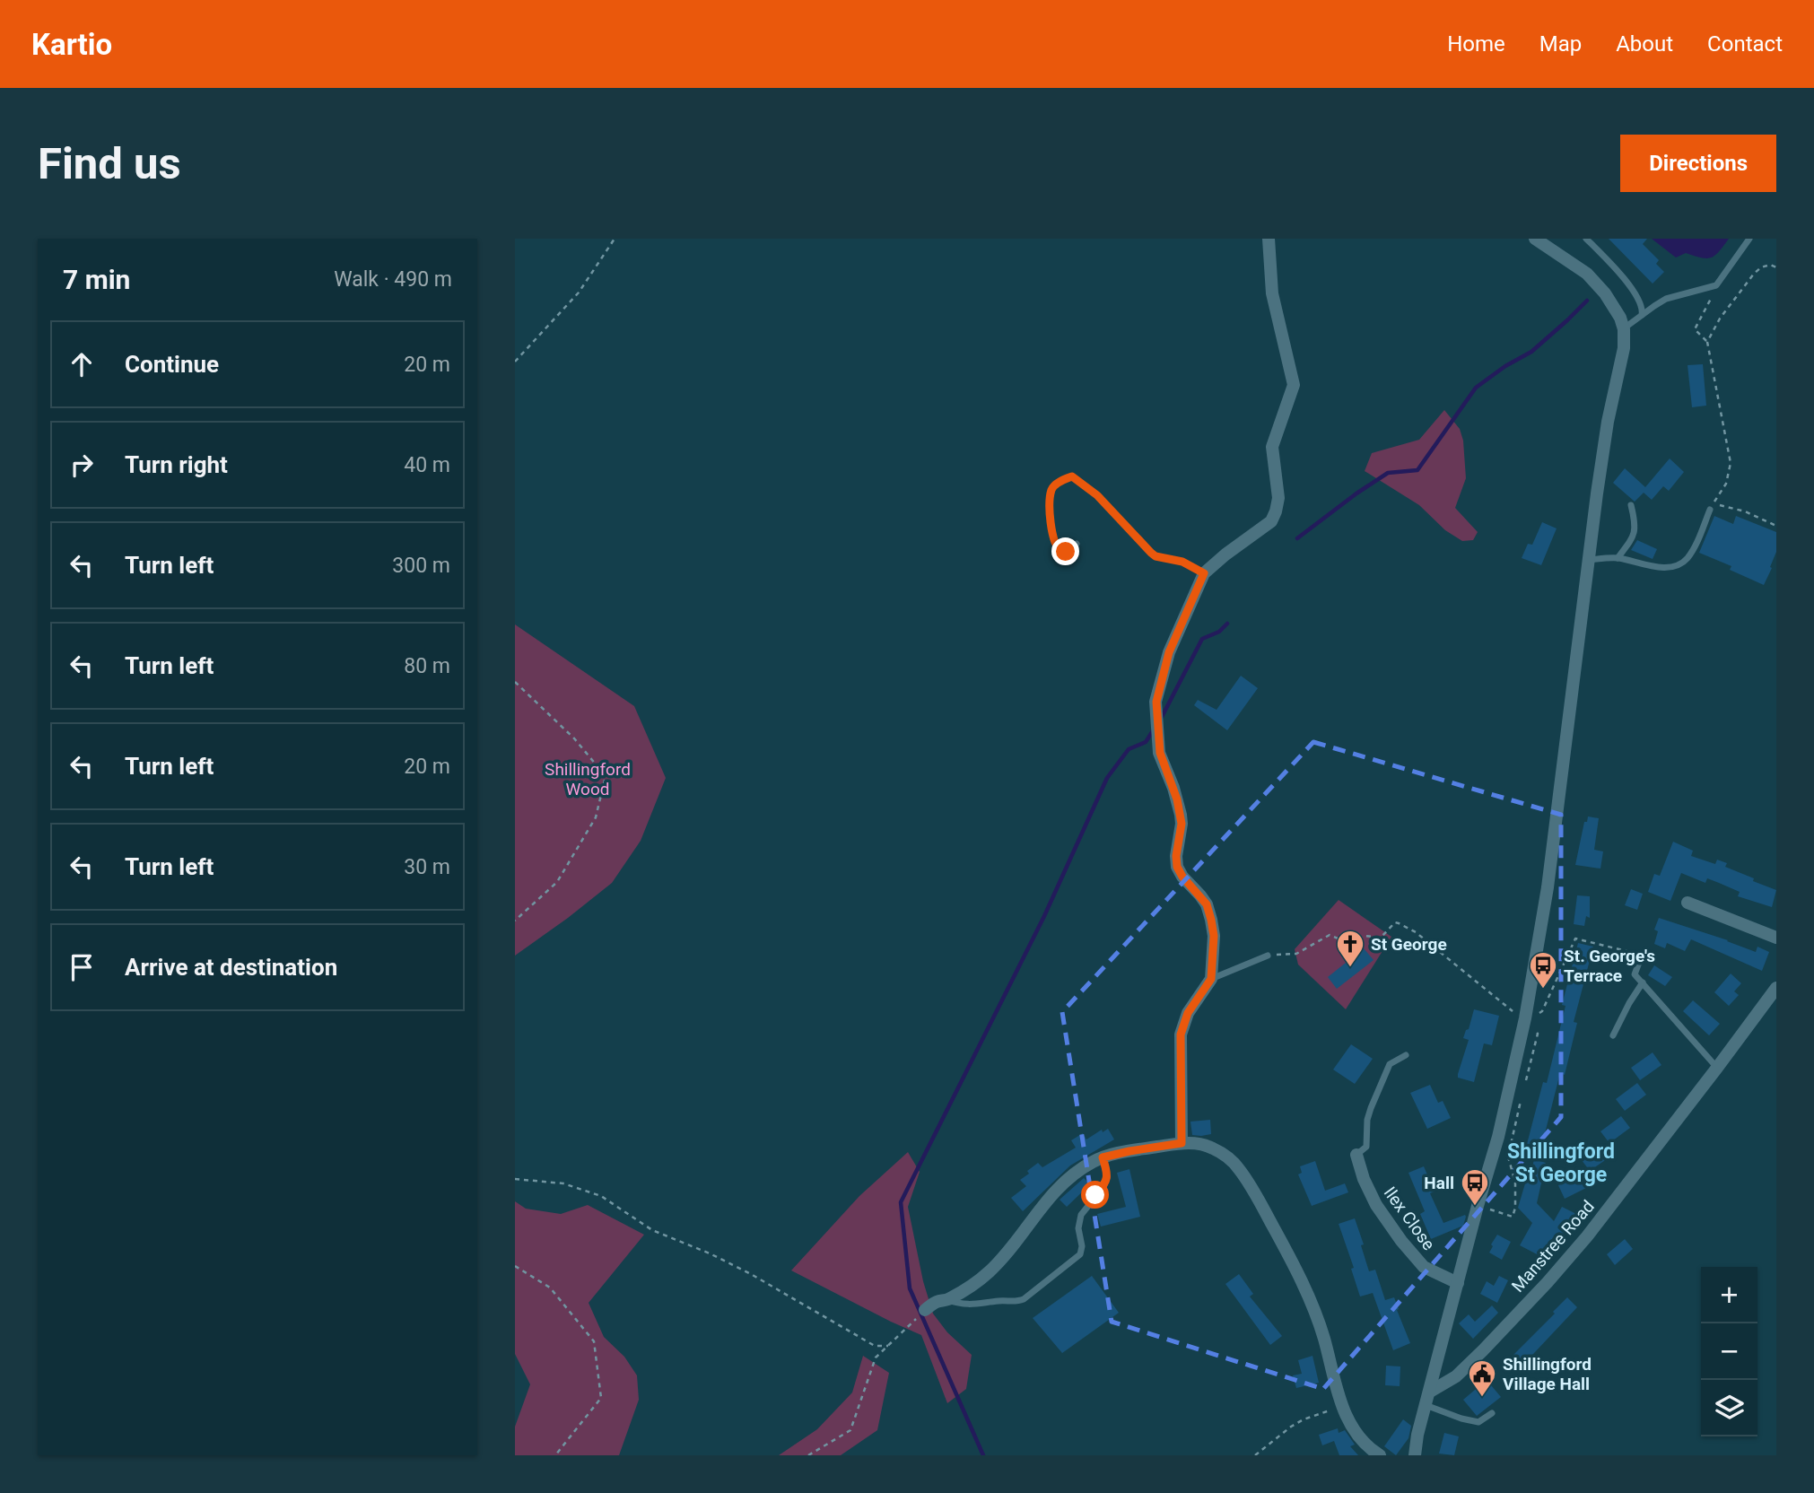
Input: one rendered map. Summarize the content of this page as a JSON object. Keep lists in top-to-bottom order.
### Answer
{
  "streets": {
    "street": ["Ilex Close", "Manstree Road"]
  },
  "districts": ["Shillingford St George"],
  "parks": ["Shillingford Wood"],
  "places": {
    "church": ["St George"],
    "bus stop": ["St. George's Terrace", "Hall"],
    "public building": ["Shillingford Village Hall"]
  },
  "page": {
    "header": "Kartio",
    "nav": [
      "Home",
      "Map",
      "About",
      "Contact"
    ],
    "buttons": "Directions",
    "title": "Find us",
    "heading": ["7 min", "Walk · 490 m"],
    "list": [
      ["Continue", "20 m"],
      ["Turn right", "40 m"],
      ["Turn left", "300 m"],
      ["Turn left", "80 m"],
      ["Turn left", "20 m"],
      ["Turn left", "30 m"],
      "Arrive at destination"
    ],
    "map_buttons": ["+", "−"]
  }
}
